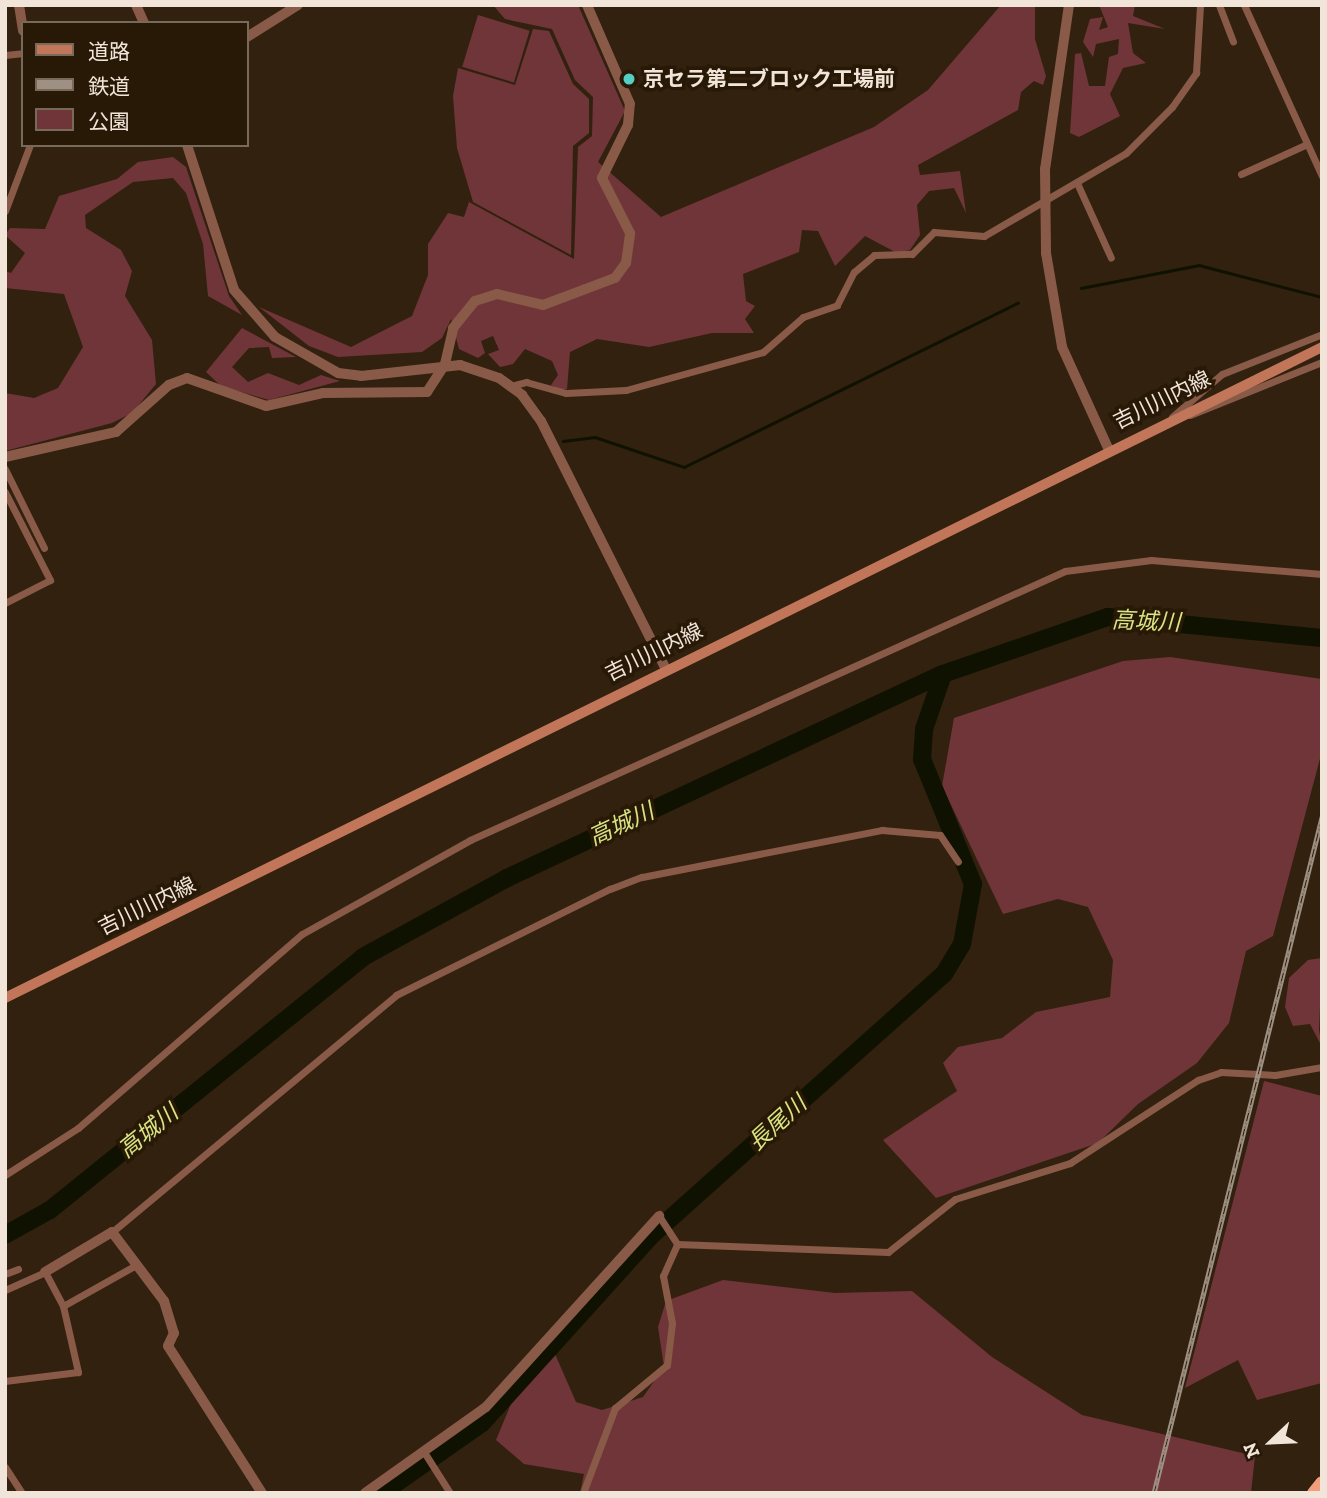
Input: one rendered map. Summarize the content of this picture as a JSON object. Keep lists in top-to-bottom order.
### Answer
{
  "streets": {
    "main road": ["吉川川内線"]
  },
  "water": ["高城川", "長尾川"],
  "places": ["京セラ第二ブロック工場前"],
  "legend": ["道路", "鉄道", "公園"],
  "north": "bottom left"
}
